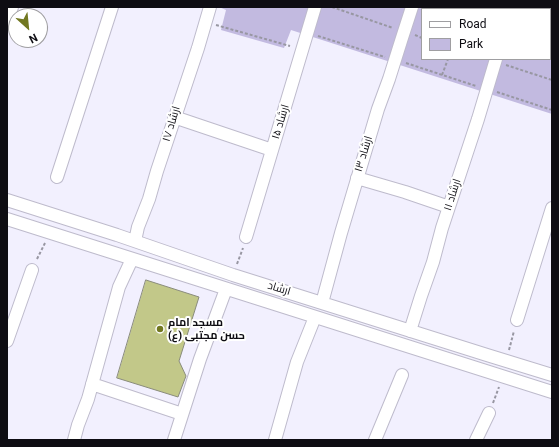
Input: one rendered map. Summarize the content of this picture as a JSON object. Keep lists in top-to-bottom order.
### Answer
{
  "streets": {
    "street": [
      "ارشاد ۱۵",
      "ارشاد ۱۷",
      "ارشاد ۱۳",
      "ارشاد ۱۱",
      "ارشاد"
    ]
  },
  "crossings": [
    ["ارشاد ۱۷", "ارشاد"],
    ["ارشاد ۱۳", "ارشاد"],
    ["ارشاد ۱۱", "ارشاد"]
  ],
  "places": ["مسجد امام حسن مجتبی (ع)"],
  "legend": ["Road", "Park"],
  "north": "bottom right"
}
